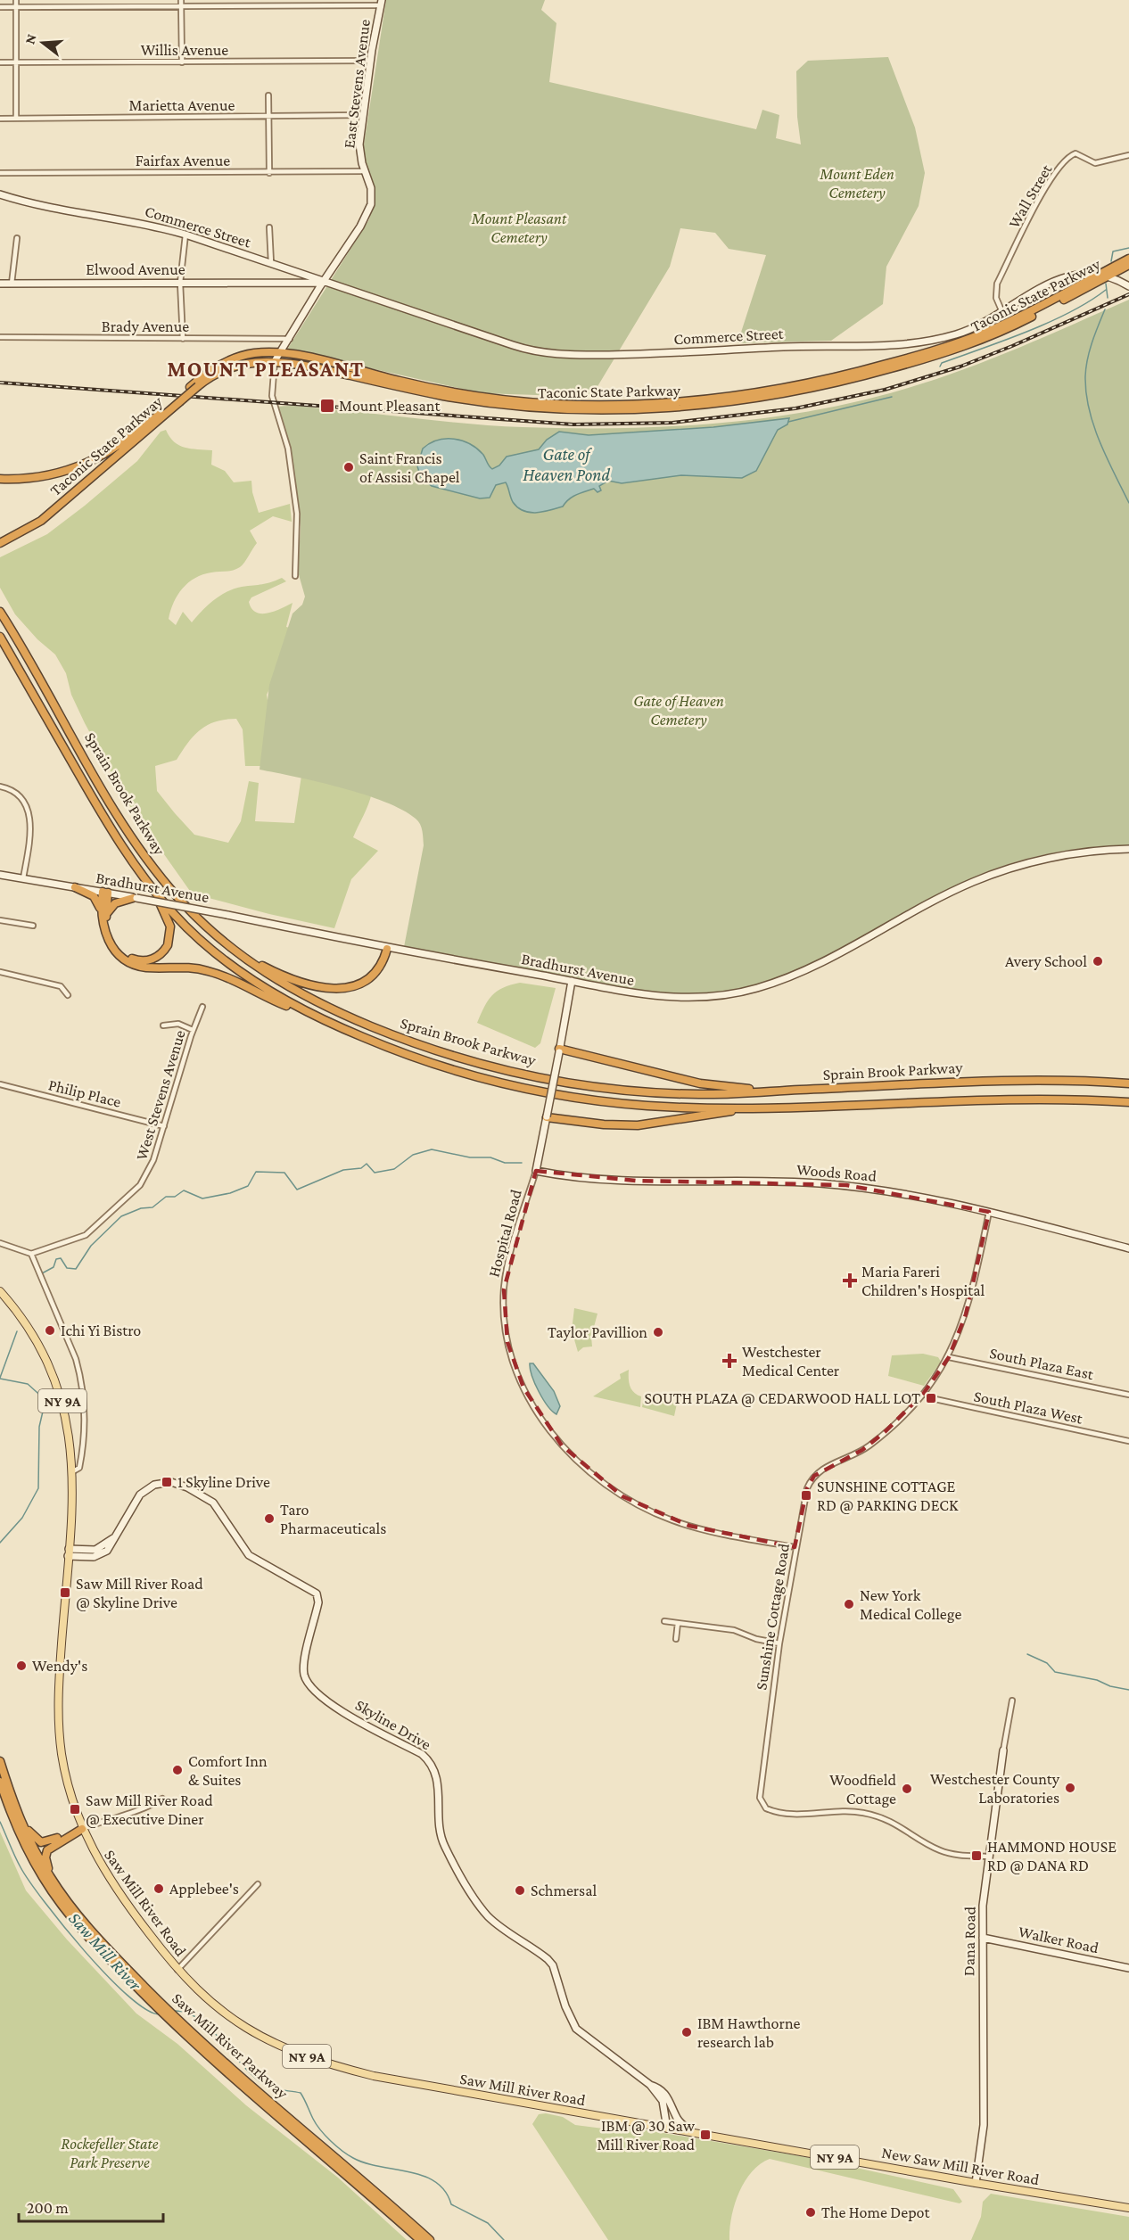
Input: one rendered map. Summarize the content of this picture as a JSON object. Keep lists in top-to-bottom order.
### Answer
{
  "streets": {
    "highway": ["Taconic State Parkway", "Sprain Brook Parkway", "Saw Mill River Parkway"],
    "main road": ["NY 9A", "Saw Mill River Road", "New Saw Mill River Road"],
    "street": [
      "Willis Avenue",
      "East Stevens Avenue",
      "Marietta Avenue",
      "Fairfax Avenue",
      "Wall Street",
      "Commerce Street",
      "Elwood Avenue",
      "Brady Avenue",
      "Bradhurst Avenue",
      "Philip Place",
      "West Stevens Avenue",
      "Woods Road",
      "Hospital Road",
      "South Plaza East",
      "South Plaza West",
      "Sunshine Cottage Road",
      "Skyline Drive",
      "Walker Road",
      "Dana Road"
    ]
  },
  "crossings": [
    ["Willis Avenue", "East Stevens Avenue"],
    ["East Stevens Avenue", "Marietta Avenue"],
    ["East Stevens Avenue", "Fairfax Avenue"],
    ["East Stevens Avenue", "Commerce Street"],
    ["East Stevens Avenue", "Taconic State Parkway"],
    ["East Stevens Avenue", "Brady Avenue"],
    ["Wall Street", "Commerce Street"],
    ["Commerce Street", "Elwood Avenue"],
    ["Commerce Street", "Taconic State Parkway"],
    ["Bradhurst Avenue", "Hospital Road"],
    ["Philip Place", "West Stevens Avenue"],
    ["Woods Road", "Hospital Road"],
    ["Woods Road", "Sunshine Cottage Road"],
    ["Hospital Road", "Sunshine Cottage Road"],
    ["South Plaza East", "Sunshine Cottage Road"],
    ["South Plaza West", "Sunshine Cottage Road"],
    ["Sunshine Cottage Road", "Dana Road"],
    ["Skyline Drive", "Saw Mill River Road"],
    ["Skyline Drive", "New Saw Mill River Road"],
    ["Saw Mill River Road", "New Saw Mill River Road"],
    ["Walker Road", "Dana Road"],
    ["Dana Road", "New Saw Mill River Road"]
  ],
  "districts": ["MOUNT PLEASANT"],
  "water": ["Gate of Heaven Pond", "Saw Mill River"],
  "parks": [
    "Mount Eden Cemetery",
    "Mount Pleasant Cemetery",
    "Gate of Heaven Cemetery",
    "Rockefeller State Park Preserve"
  ],
  "places": {
    "transit": [
      "Mount Pleasant",
      "SOUTH PLAZA @ CEDARWOOD HALL LOT",
      "1 Skyline Drive",
      "SUNSHINE COTTAGE RD @ PARKING DECK",
      "Saw Mill River Road @ Skyline Drive",
      "Saw Mill River Road @ Executive Diner",
      "HAMMOND HOUSE RD @ DANA RD",
      "IBM @ 30 Saw Mill River Road"
    ],
    "other": [
      "Saint Francis of Assisi Chapel",
      "Avery School",
      "Ichi Yi Bistro",
      "Taylor Pavillion",
      "Taro Pharmaceuticals",
      "New York Medical College",
      "Wendy's",
      "Comfort Inn & Suites",
      "Westchester County Laboratories",
      "Woodfield Cottage",
      "Applebee's",
      "Schmersal",
      "IBM Hawthorne research lab",
      "The Home Depot"
    ],
    "health": ["Maria Fareri Children's Hospital", "Westchester Medical Center"]
  },
  "scale_bar": "200 m",
  "north": "left"
}
